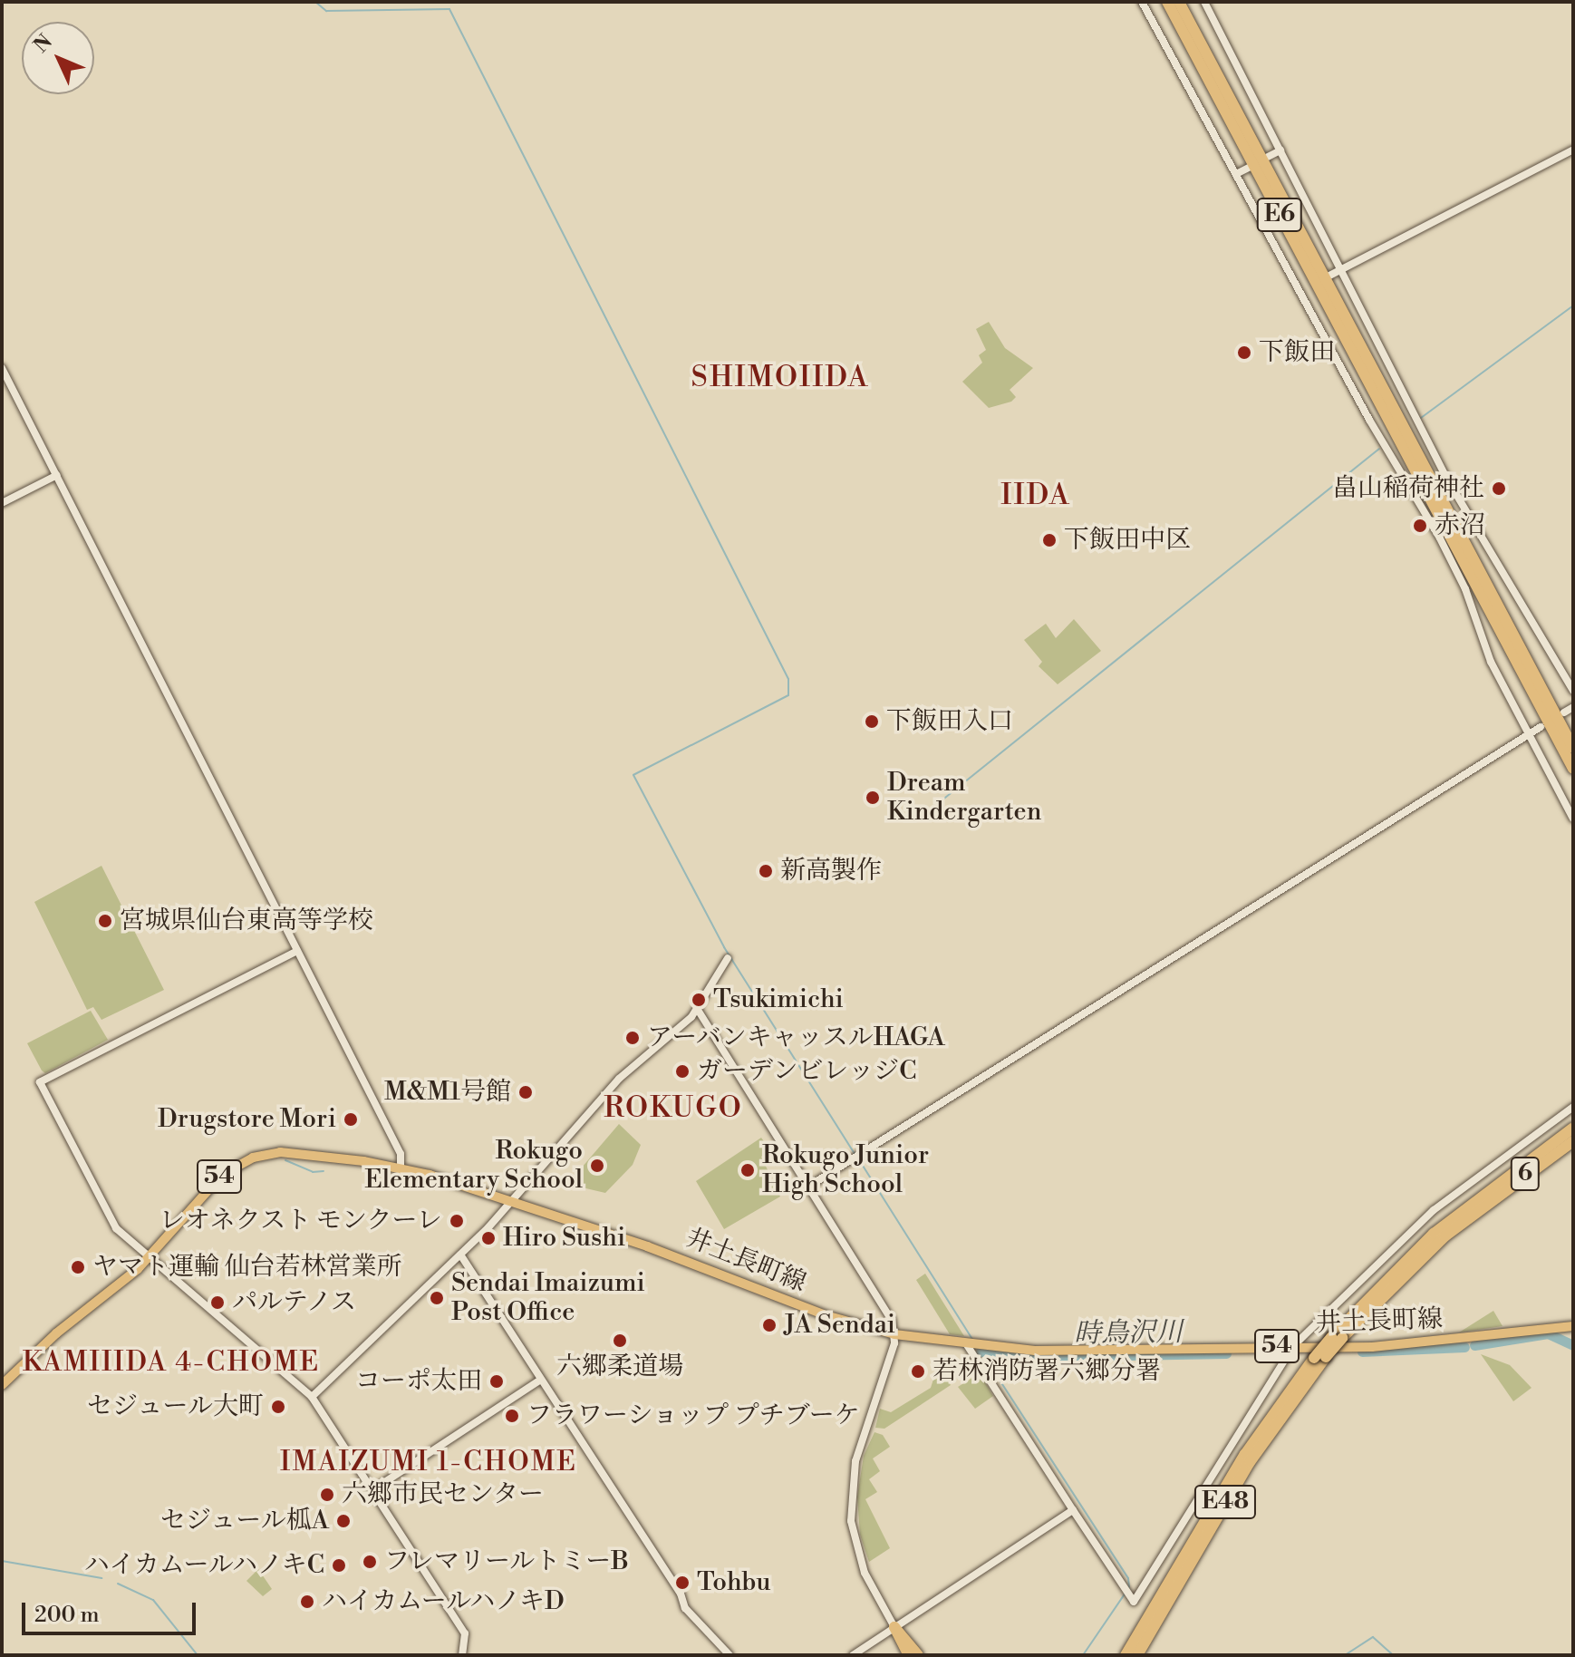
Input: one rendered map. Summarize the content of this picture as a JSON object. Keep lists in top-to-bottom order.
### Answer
{
  "streets": {
    "highway": ["E6", "6", "E48"],
    "main road": ["54", "井土長町線"]
  },
  "crossings": [
    ["6", "E48"]
  ],
  "districts": [
    "SHIMOIIDA",
    "IIDA",
    "ROKUGO",
    "KAMIIIDA 4-CHOME",
    "IMAIZUMI 1-CHOME"
  ],
  "water": ["時鳥沢川"],
  "places": [
    "下飯田",
    "畠山稲荷神社",
    "赤沼",
    "下飯田中区",
    "下飯田入口",
    "Dream Kindergarten",
    "新高製作",
    "宮城県仙台東高等学校",
    "Tsukimichi",
    "アーバンキャッスルHAGA",
    "ガーデンビレッジC",
    "M&M1号館",
    "Drugstore Mori",
    "Rokugo Elementary School",
    "Rokugo Junior High School",
    "レオネクスト モンクーレ",
    "Hiro Sushi",
    "ヤマト運輸 仙台若林営業所",
    "Sendai Imaizumi Post Office",
    "パルテノス",
    "JA Sendai",
    "六郷柔道場",
    "若林消防署六郷分署",
    "コーポ太田",
    "セジュール大町",
    "フラワーショップ プチブーケ",
    "六郷市民センター",
    "セジュール柧A",
    "フレマリールトミーB",
    "ハイカムールハノキC",
    "Tohbu",
    "ハイカムールハノキD"
  ],
  "scale_bar": "200 m",
  "north": "top left"
}
